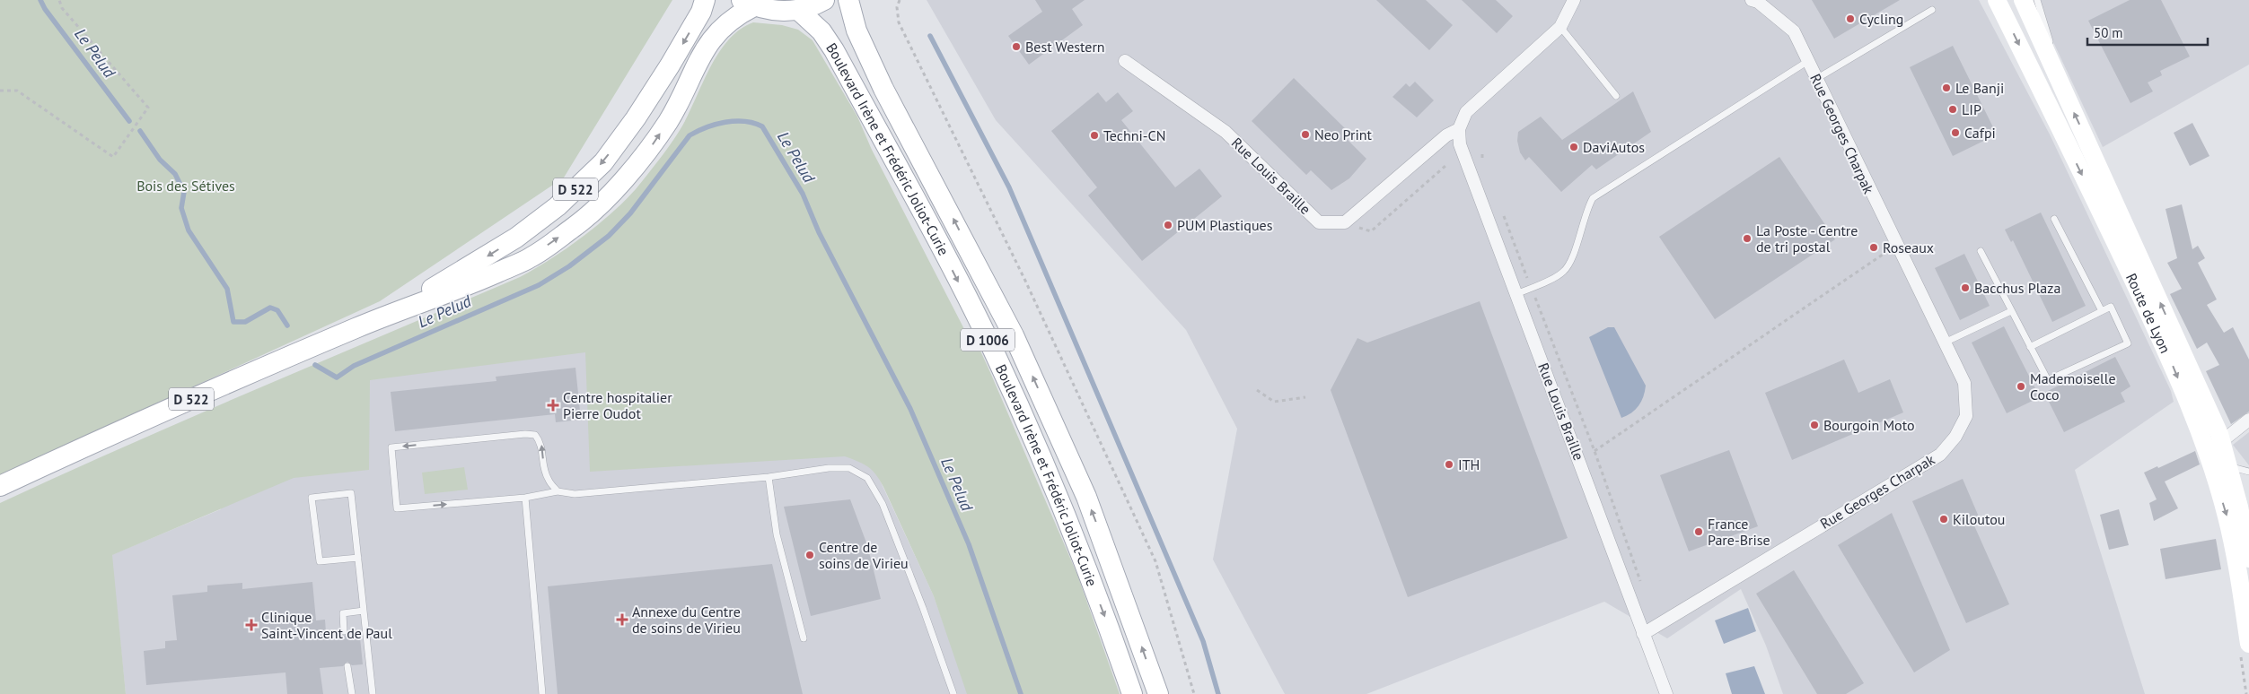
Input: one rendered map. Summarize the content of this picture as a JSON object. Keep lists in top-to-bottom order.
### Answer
{
  "streets": {
    "main road": [
      "Boulevard Irène et Frédéric Joliot-Curie",
      "D 522",
      "Route de Lyon",
      "D 1006"
    ],
    "street": ["Rue Georges Charpak", "Rue Louis Braille"]
  },
  "crossings": [
    ["Rue Georges Charpak", "Rue Louis Braille"]
  ],
  "water": ["Le Pelud"],
  "parks": ["Bois des Sétives"],
  "places": {
    "other": [
      "Cycling",
      "Best Western",
      "Le Banji",
      "LIP",
      "Cafpi",
      "Neo Print",
      "Techni-CN",
      "DaviAutos",
      "PUM Plastiques",
      "La Poste - Centre de tri postal",
      "Roseaux",
      "Bacchus Plaza",
      "Mademoiselle Coco",
      "Bourgoin Moto",
      "ITH",
      "Kiloutou",
      "France Pare-Brise",
      "Centre de soins de Virieu"
    ],
    "health": ["Centre hospitalier Pierre Oudot", "Annexe du Centre de soins de Virieu", "Clinique Saint-Vincent de Paul"]
  },
  "scale_bar": "50 m"
}
